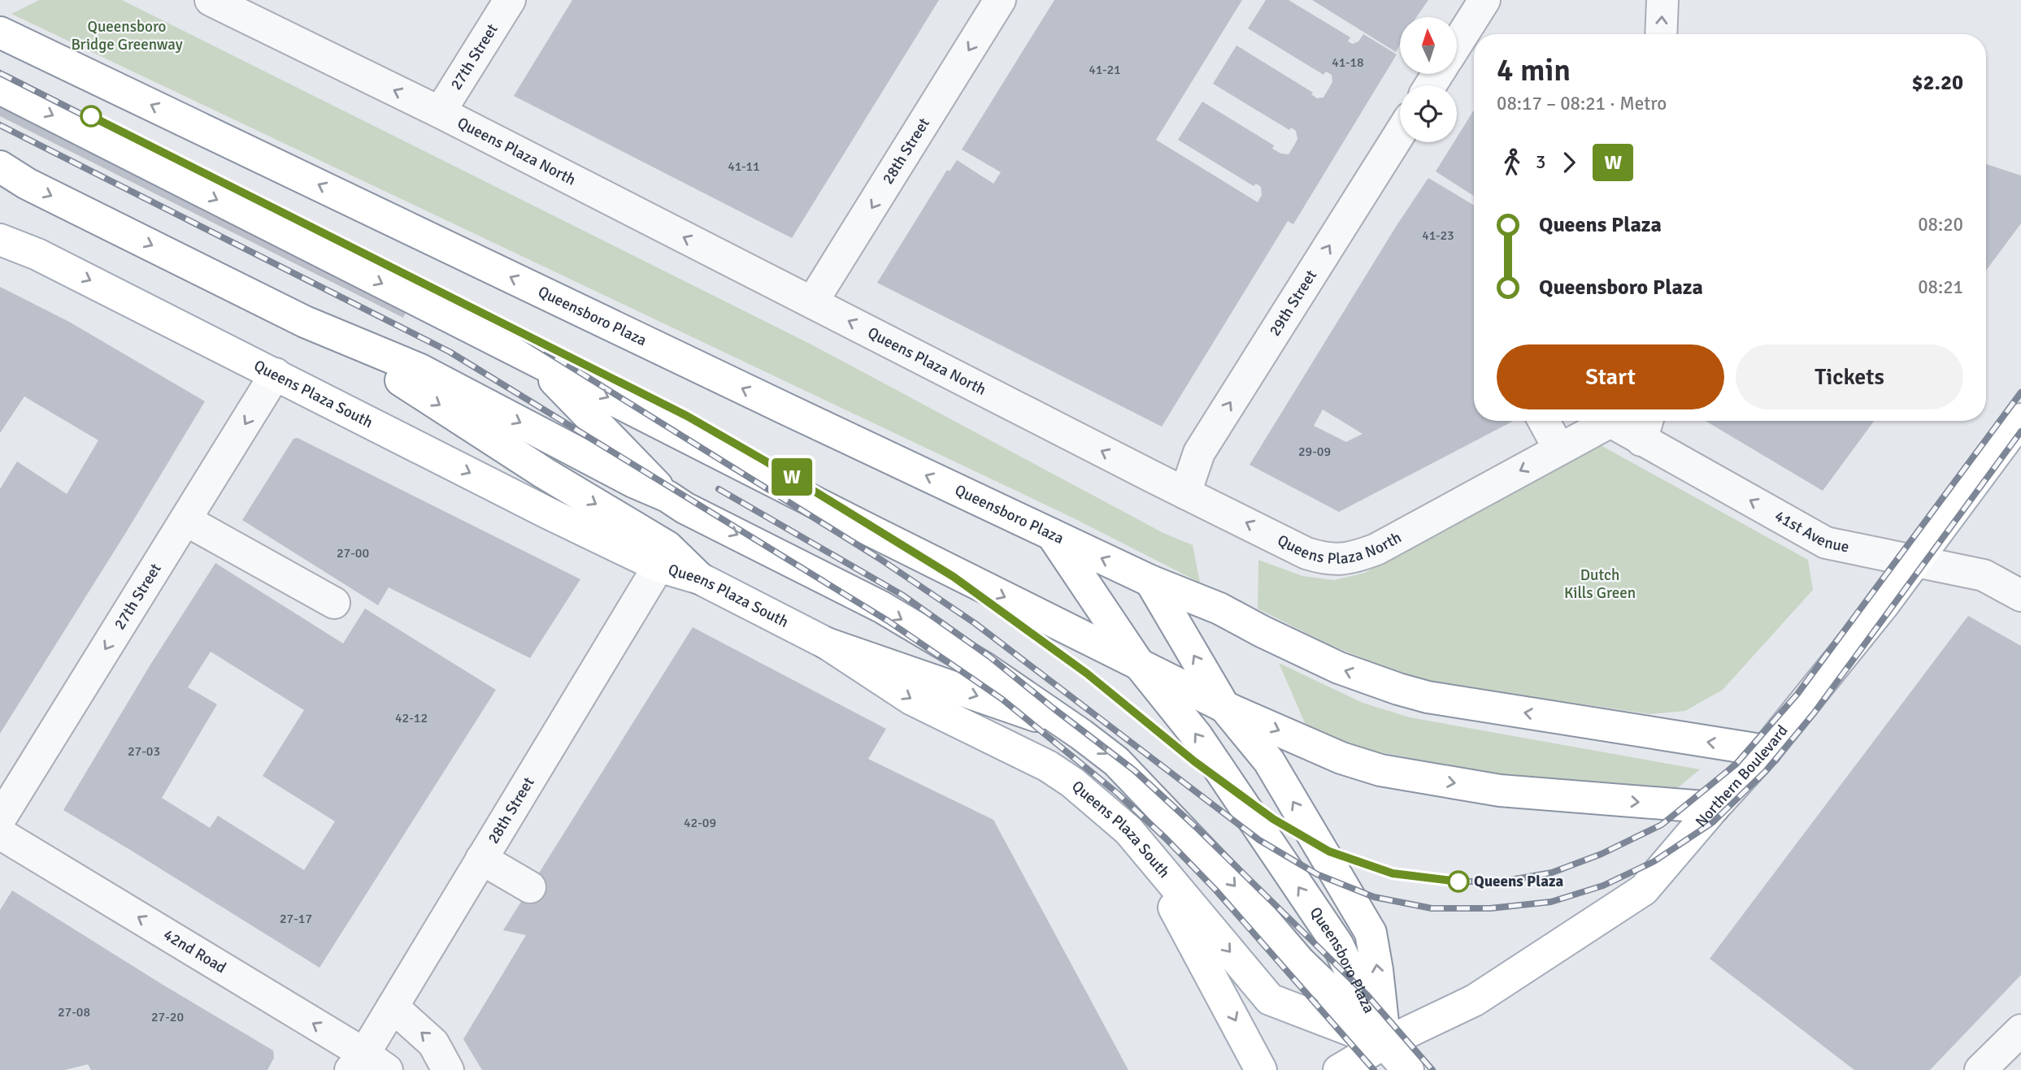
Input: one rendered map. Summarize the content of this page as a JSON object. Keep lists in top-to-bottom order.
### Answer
{
  "streets": {
    "main road": ["Queensboro Plaza", "Queens Plaza South", "Northern Boulevard"],
    "street": [
      "27th Street",
      "Queens Plaza North",
      "28th Street",
      "29th Street",
      "41st Avenue",
      "42nd Road"
    ]
  },
  "crossings": [
    ["27th Street", "Queens Plaza North"],
    ["27th Street", "Queens Plaza South"],
    ["Queens Plaza North", "28th Street"],
    ["Queens Plaza North", "29th Street"],
    ["Queens Plaza North", "41st Avenue"],
    ["28th Street", "Queens Plaza South"],
    ["28th Street", "42nd Road"],
    ["Queensboro Plaza", "Queens Plaza South"],
    ["Queensboro Plaza", "Northern Boulevard"],
    ["Queens Plaza South", "Northern Boulevard"],
    ["41st Avenue", "Northern Boulevard"]
  ],
  "one_way": [
    "27th Street",
    "Queens Plaza North",
    "28th Street",
    "29th Street",
    "41st Avenue",
    "42nd Road"
  ],
  "parks": ["Queensboro Bridge Greenway", "Dutch Kills Green"],
  "places": ["Queens Plaza"],
  "lines": ["metro line W"],
  "house_numbers": [
    "41-18",
    "41-21",
    "41-11",
    "41-23",
    "29-09",
    "27-00",
    "42-12",
    "27-03",
    "42-09",
    "27-17",
    "27-08",
    "27-20"
  ],
  "north": "top",
  "page": {
    "on_map": "W",
    "heading": ["4 min", "08:17 – 08:21 · Metro", "$2.20"],
    "legs": ["3", "W"],
    "list": [
      {
        "name": "Queens Plaza",
        "value": "08:20"
      },
      {
        "name": "Queensboro Plaza",
        "value": "08:21"
      }
    ],
    "buttons": ["Start", "Tickets"]
  }
}
